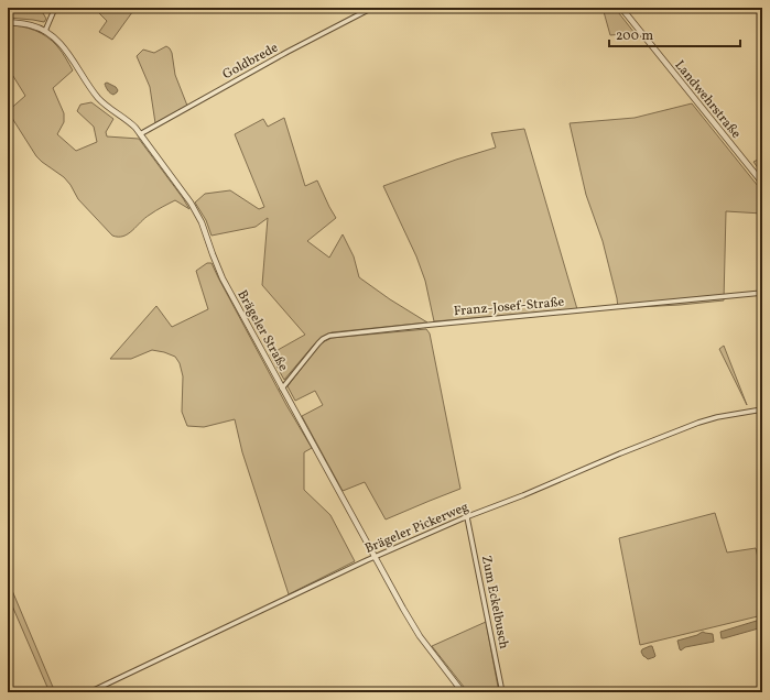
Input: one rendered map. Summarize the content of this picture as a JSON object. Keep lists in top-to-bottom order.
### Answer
{
  "streets": {
    "street": [
      "Goldbrede",
      "Landwehrstraße",
      "Franz-Josef-Straße",
      "Brägeler Straße",
      "Brägeler Pickerweg",
      "Zum Eckelbusch"
    ]
  },
  "crossings": [
    ["Goldbrede", "Brägeler Straße"],
    ["Franz-Josef-Straße", "Brägeler Straße"],
    ["Brägeler Straße", "Brägeler Pickerweg"],
    ["Brägeler Pickerweg", "Zum Eckelbusch"]
  ],
  "scale_bar": "200 m"
}
